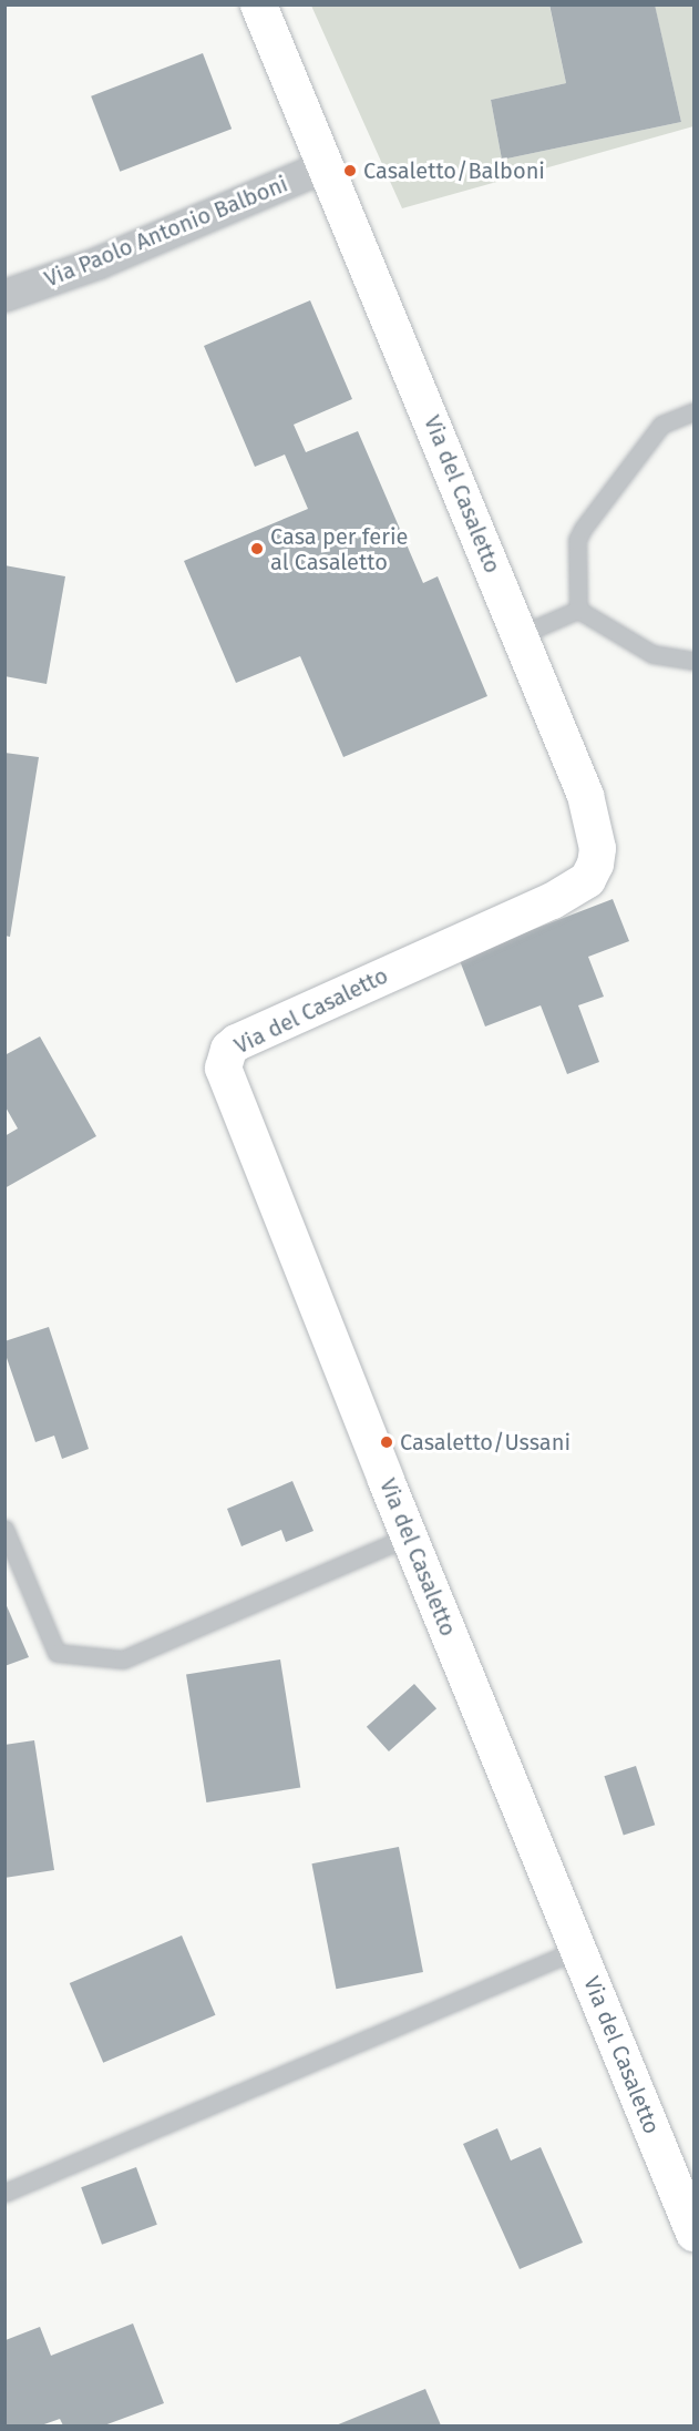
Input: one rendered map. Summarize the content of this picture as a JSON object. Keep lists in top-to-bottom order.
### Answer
{
  "streets": {
    "street": ["Via Paolo Antonio Balboni", "Via del Casaletto"]
  },
  "crossings": [
    ["Via Paolo Antonio Balboni", "Via del Casaletto"]
  ],
  "places": ["Casaletto/Balboni", "Casa per ferie al Casaletto", "Casaletto/Ussani"]
}
